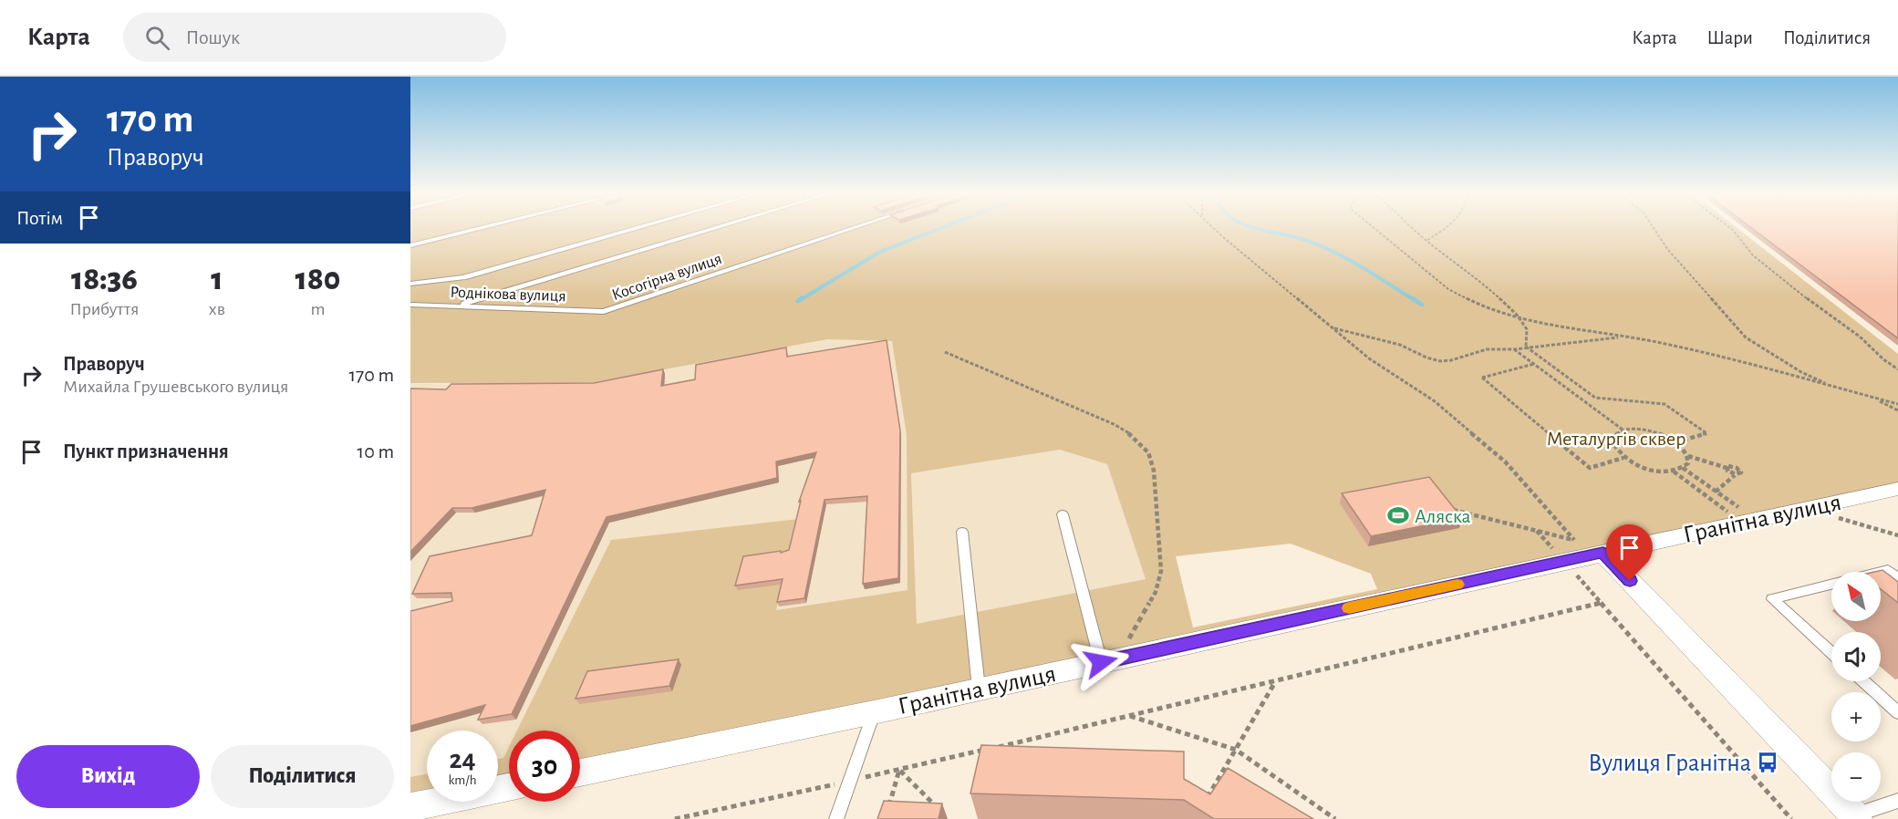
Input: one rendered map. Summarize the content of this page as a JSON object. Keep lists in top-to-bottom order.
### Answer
{
  "streets": {
    "street": ["Гранітна вулиця"],
    "lane": ["Косогірна вулиця", "Роднікова вулиця"]
  },
  "crossings": [
    ["Косогірна вулиця", "Роднікова вулиця"]
  ],
  "parks": ["Металургів сквер"],
  "places": {
    "sports": ["Аляска"],
    "bus stop": ["Вулиця Гранітна"]
  },
  "north": "top left",
  "page": {
    "header": "Карта",
    "search": "Пошук",
    "nav": ["Карта", "Шари", "Поділитися"],
    "turn": ["170 m", "Праворуч"],
    "then": "Потім",
    "eta": [
      "18:36",
      "Прибуття",
      "1",
      "хв",
      "180",
      "m"
    ],
    "list": [
      {
        "name": "Праворуч",
        "note": "Михайла Грушевського вулиця",
        "value": "170 m"
      },
      {
        "name": "Пункт призначення",
        "value": "10 m"
      }
    ],
    "map_buttons": ["+", "−"],
    "speed": "24 km/h",
    "limit": "30",
    "buttons": ["Вихід", "Поділитися"]
  }
}
